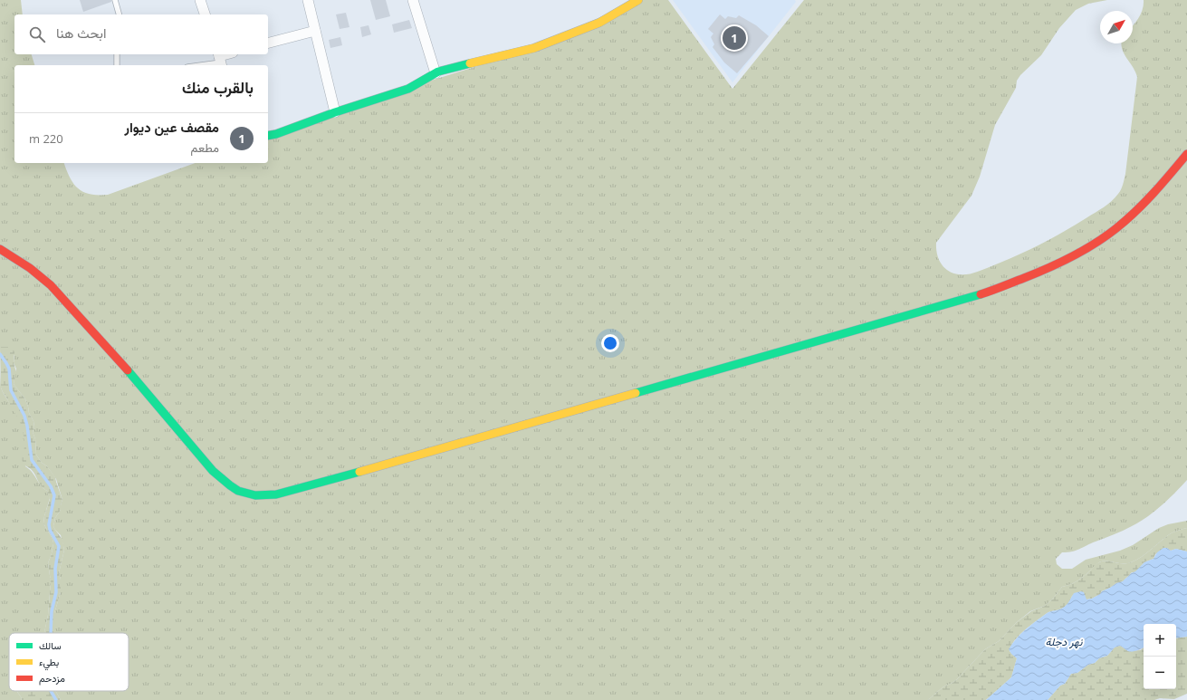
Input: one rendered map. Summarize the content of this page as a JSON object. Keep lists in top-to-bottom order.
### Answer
{
  "water": ["نهر دجلة"],
  "legend": ["سالك", "بطيء", "مزدحم"],
  "north": "top right",
  "page": {
    "search": "ابحث هنا",
    "pins": "1",
    "heading": "بالقرب منك",
    "list": [
      {
        "mark": "1",
        "name": "مقصف عين ديوار",
        "note": "مطعم",
        "value": "220 m"
      }
    ],
    "map_buttons": ["+", "−"]
  }
}
